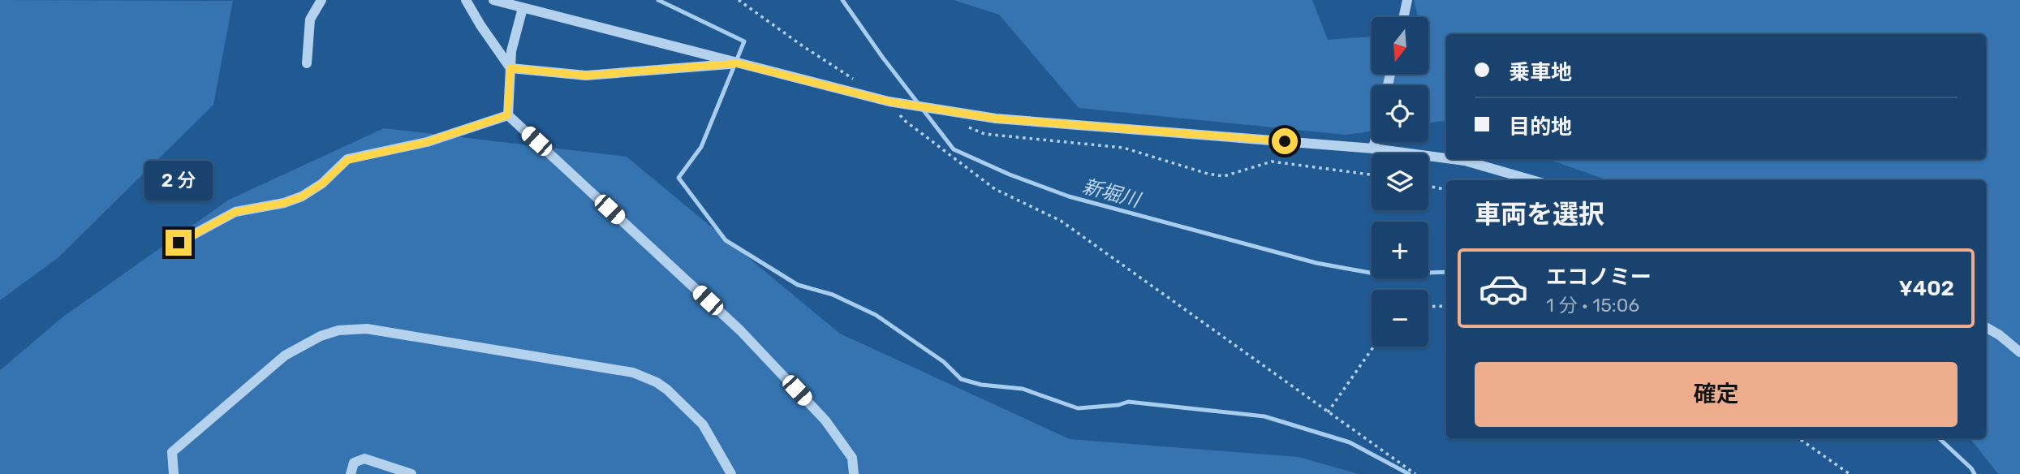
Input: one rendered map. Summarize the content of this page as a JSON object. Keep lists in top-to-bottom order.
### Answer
{
  "water": ["新堀川"],
  "north": "bottom",
  "page": {
    "map_buttons": ["+", "−"],
    "banner": ["乗車地", "目的地"],
    "bubble": "2 分",
    "heading": "車両を選択",
    "list": [
      {
        "name": "エコノミー",
        "note": "1 分 · 15:06",
        "value": "¥402"
      }
    ],
    "buttons": "確定"
  }
}
